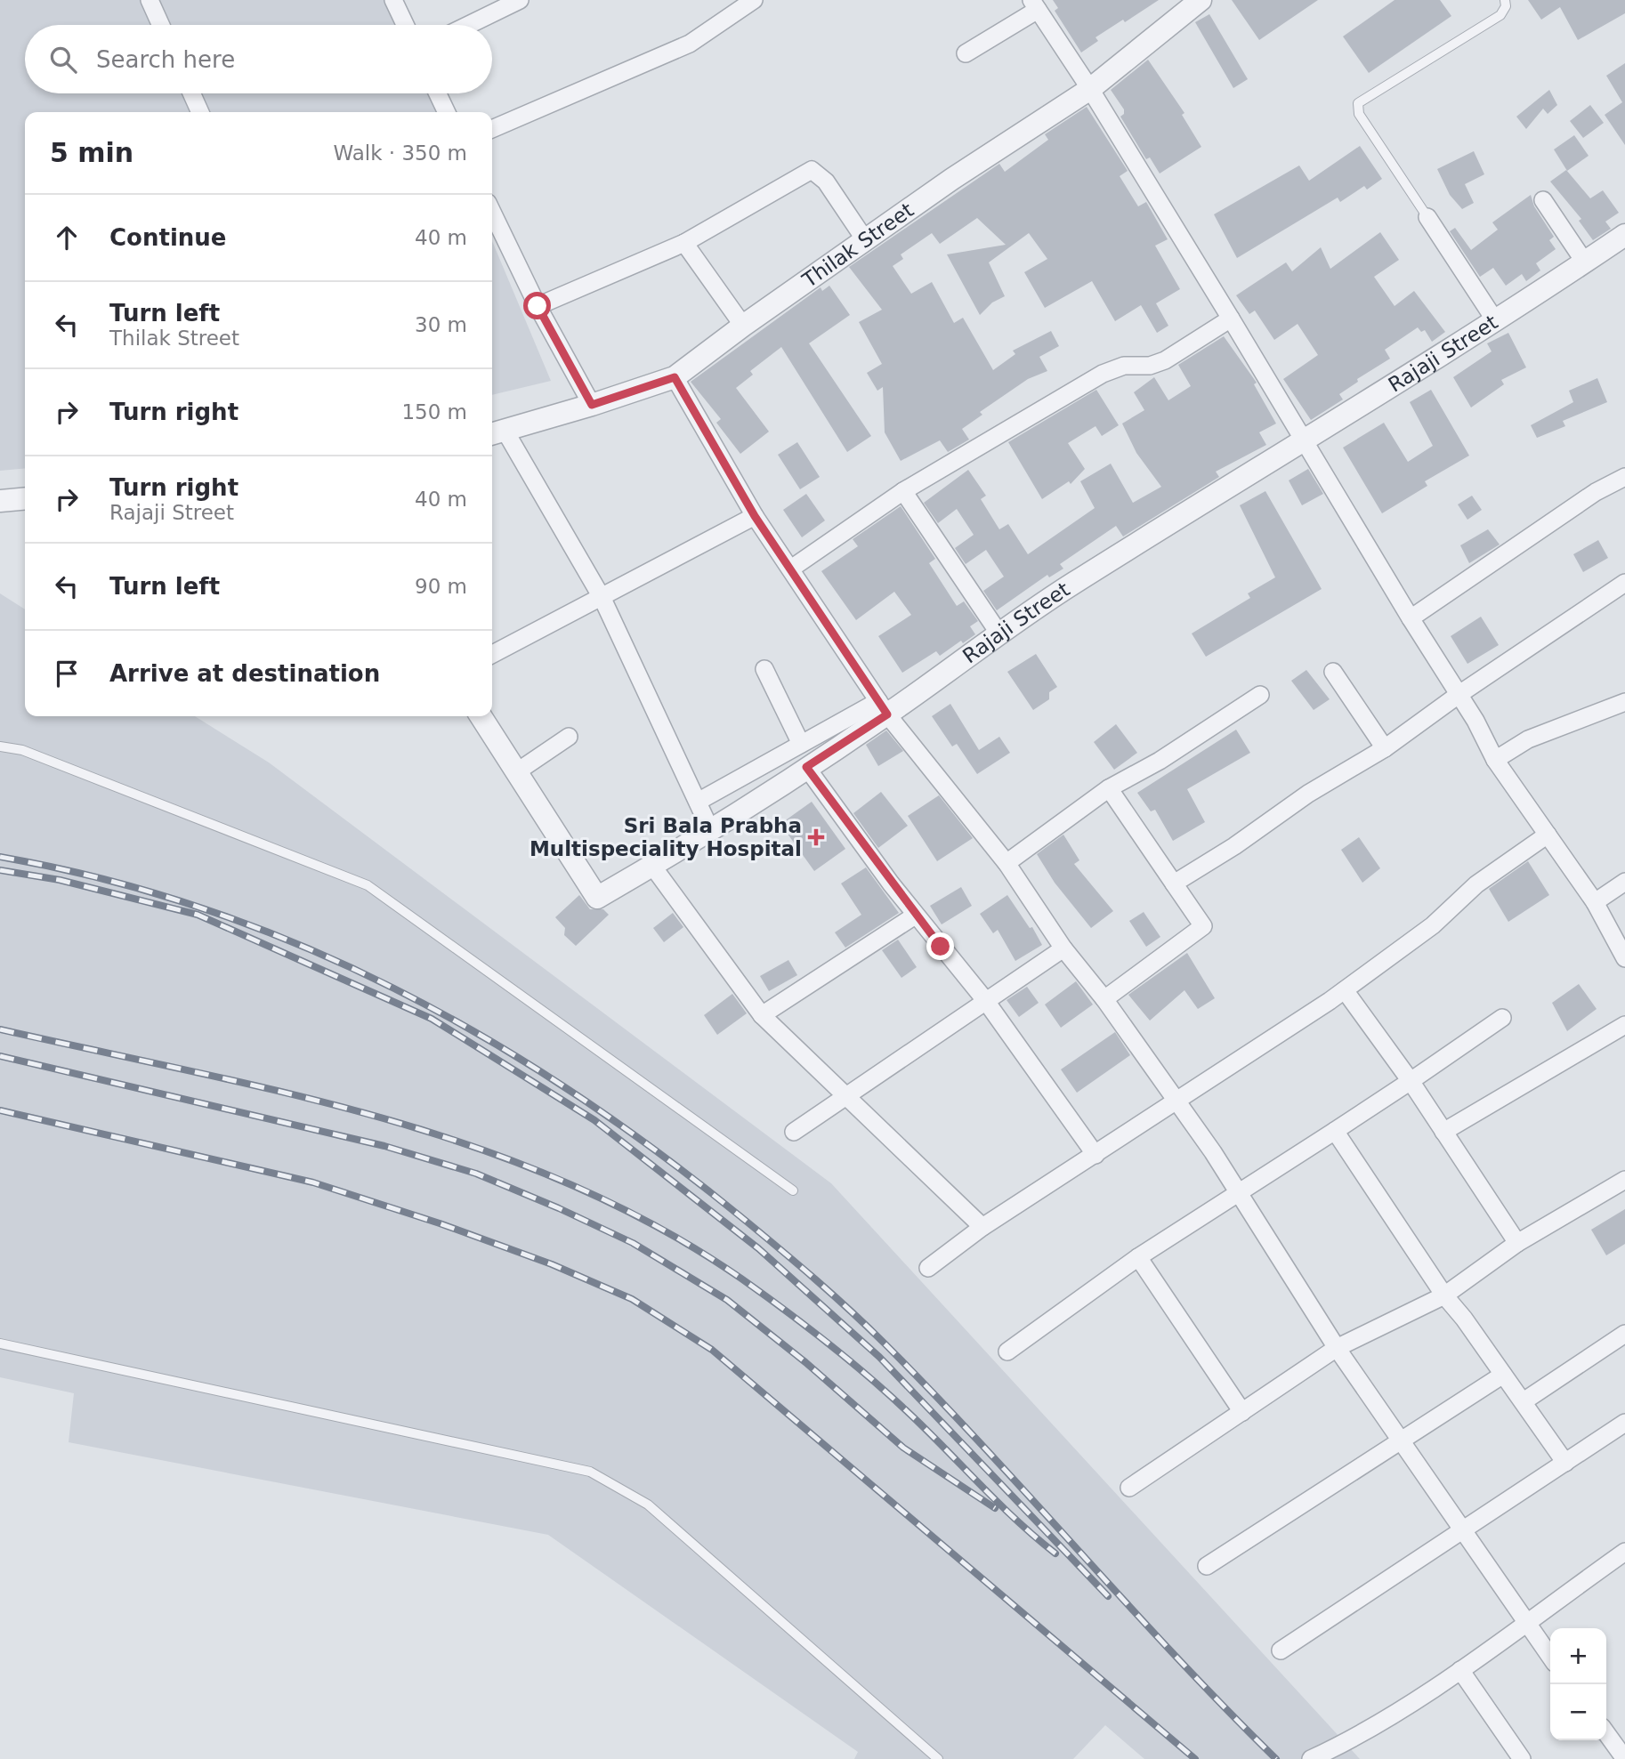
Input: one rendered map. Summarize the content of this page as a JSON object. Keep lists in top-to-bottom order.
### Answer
{
  "streets": {
    "street": ["Thilak Street", "Rajaji Street"]
  },
  "places": {
    "health": ["Sri Bala Prabha Multispeciality Hospital"]
  },
  "page": {
    "search": "Search here",
    "heading": ["5 min", "Walk · 350 m"],
    "list": [
      ["Continue", "40 m"],
      ["Turn left", "Thilak Street", "30 m"],
      ["Turn right", "150 m"],
      ["Turn right", "Rajaji Street", "40 m"],
      ["Turn left", "90 m"],
      "Arrive at destination"
    ],
    "map_buttons": ["+", "−"]
  }
}
